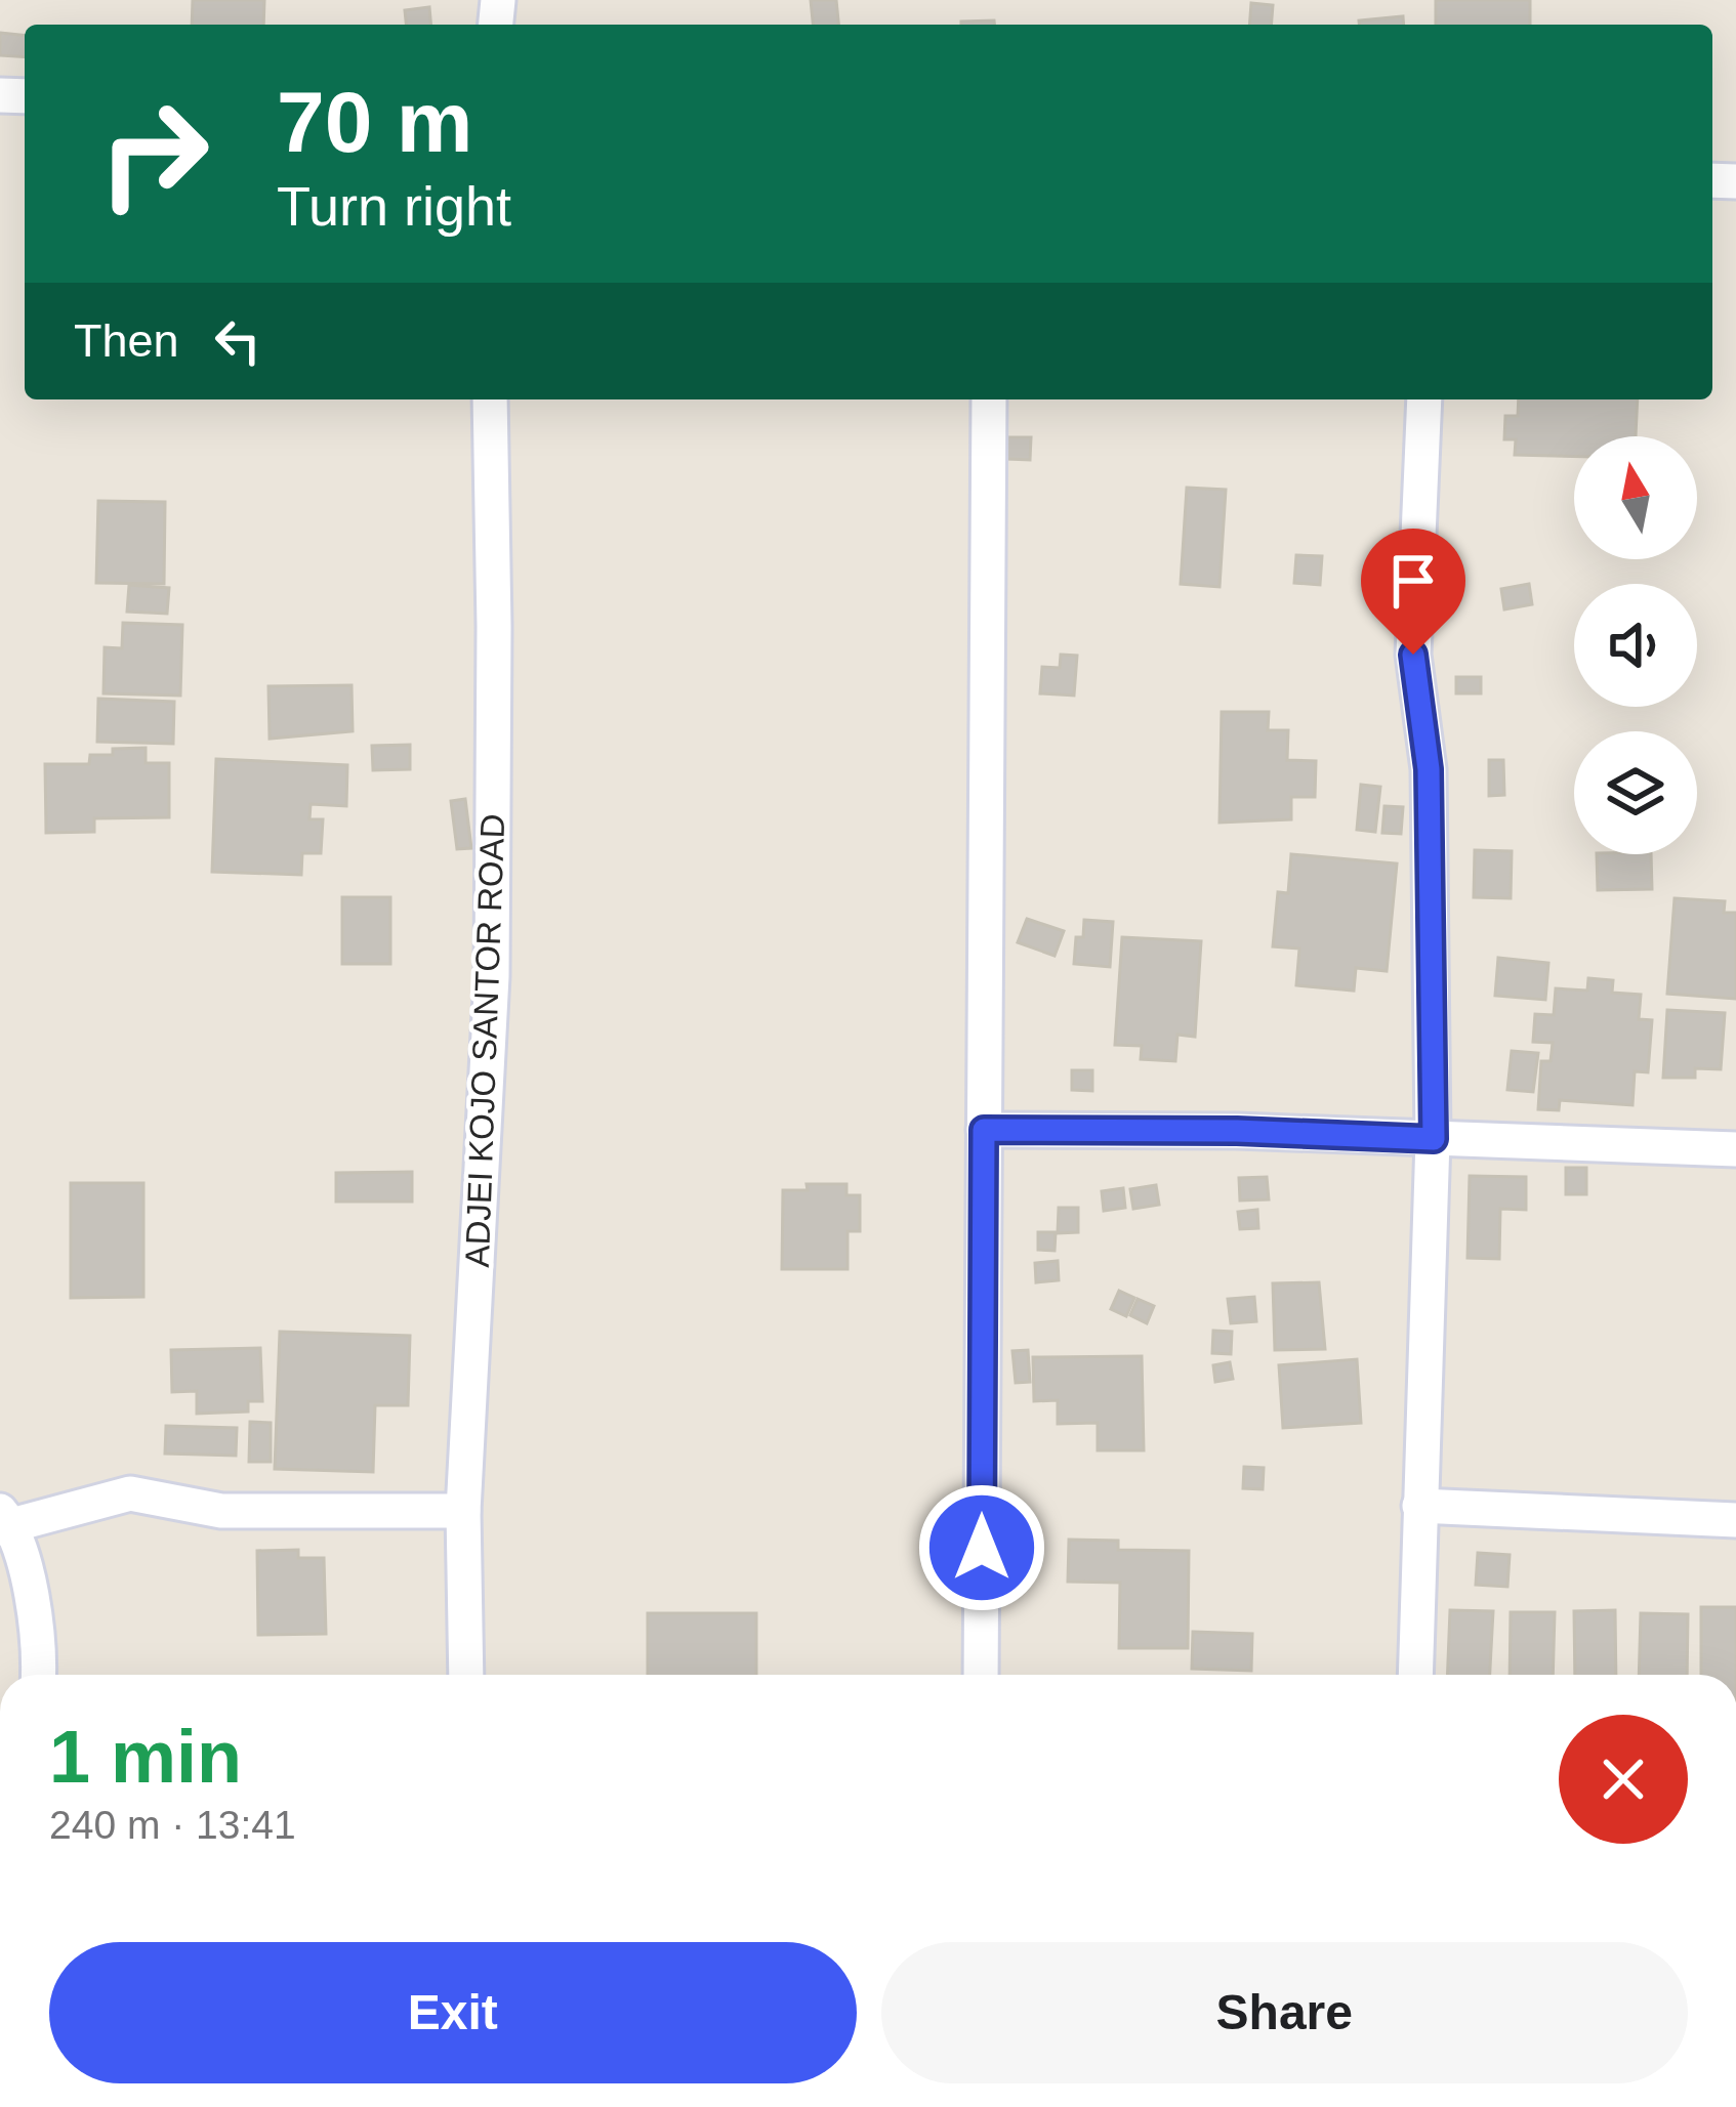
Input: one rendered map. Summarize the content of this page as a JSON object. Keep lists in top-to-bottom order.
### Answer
{
  "streets": {
    "street": ["ADJEI KOJO SANTOR ROAD"]
  },
  "north": "top",
  "page": {
    "turn": ["70 m", "Turn right"],
    "then": "Then",
    "heading": ["1 min", "240 m · 13:41"],
    "buttons": ["Exit", "Share"]
  }
}
